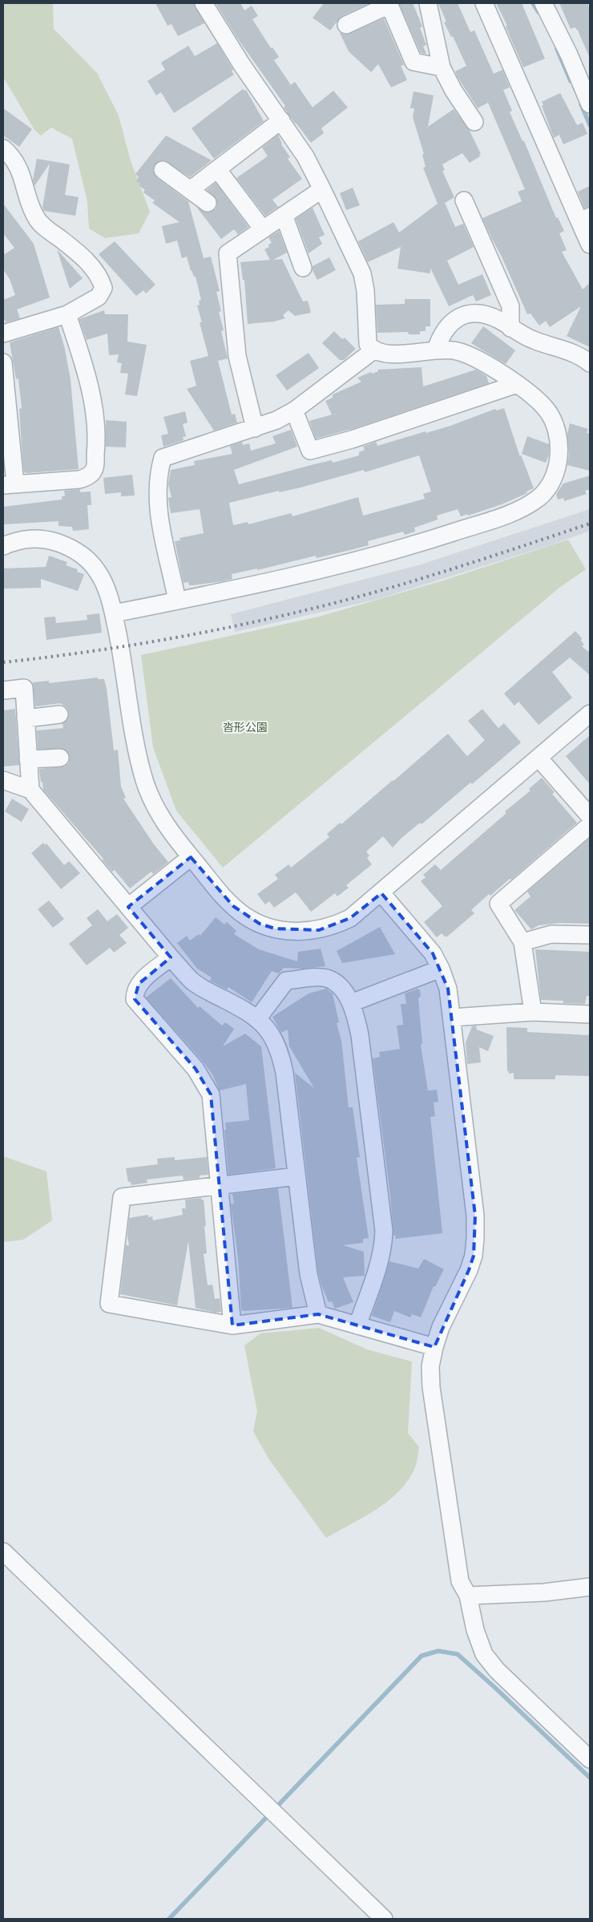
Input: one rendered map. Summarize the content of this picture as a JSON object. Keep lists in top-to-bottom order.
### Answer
{
  "parks": ["沓形公園"]
}
